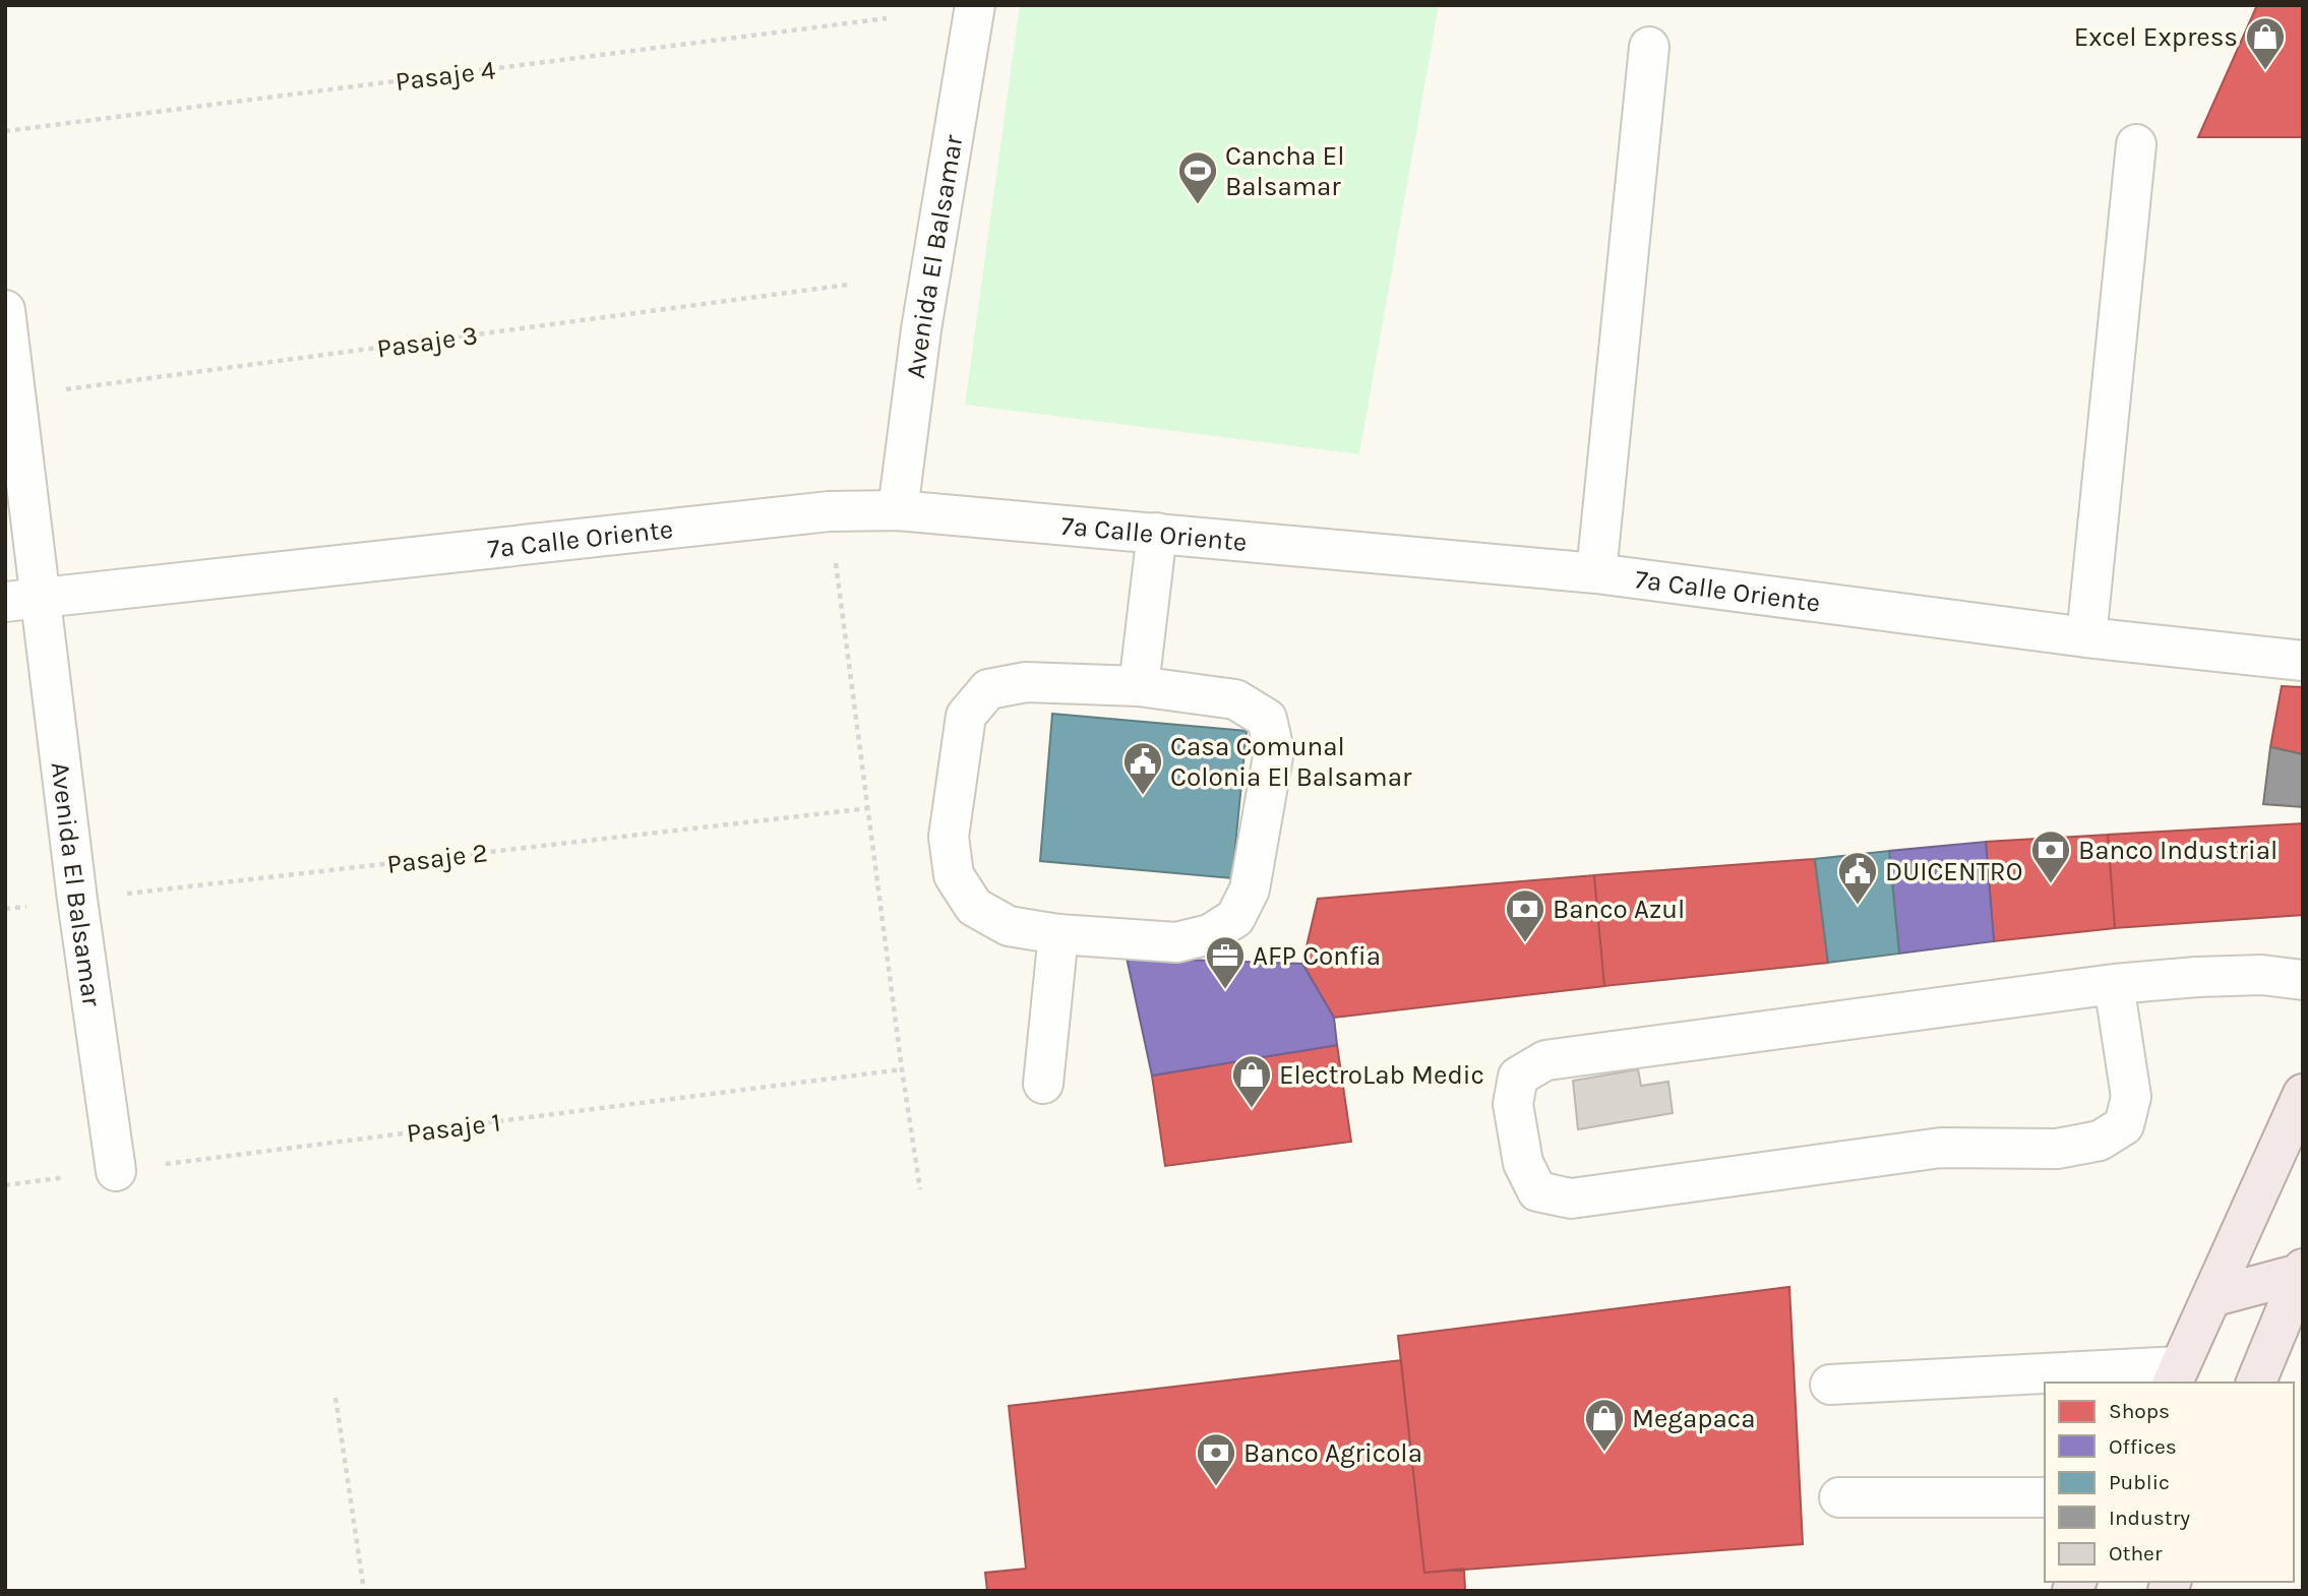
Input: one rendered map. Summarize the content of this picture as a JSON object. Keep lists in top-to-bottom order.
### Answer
{
  "streets": {
    "street": ["Avenida El Balsamar", "7a Calle Oriente"],
    "path": [
      "Pasaje 4",
      "Pasaje 3",
      "Pasaje 2",
      "Pasaje 1"
    ]
  },
  "crossings": [
    ["Avenida El Balsamar", "Pasaje 3"],
    ["Avenida El Balsamar", "7a Calle Oriente"],
    ["Avenida El Balsamar", "Pasaje 2"],
    ["Avenida El Balsamar", "Pasaje 1"]
  ],
  "places": {
    "shop": ["Excel Express", "ElectroLab Medic", "Megapaca"],
    "sports": ["Cancha El Balsamar"],
    "public building": ["Casa Comunal Colonia El Balsamar", "DUICENTRO"],
    "bank": ["Banco Industrial", "Banco Azul", "Banco Agricola"],
    "office": ["AFP Confia"]
  },
  "legend": [
    "Shops",
    "Offices",
    "Public",
    "Industry",
    "Other"
  ]
}
